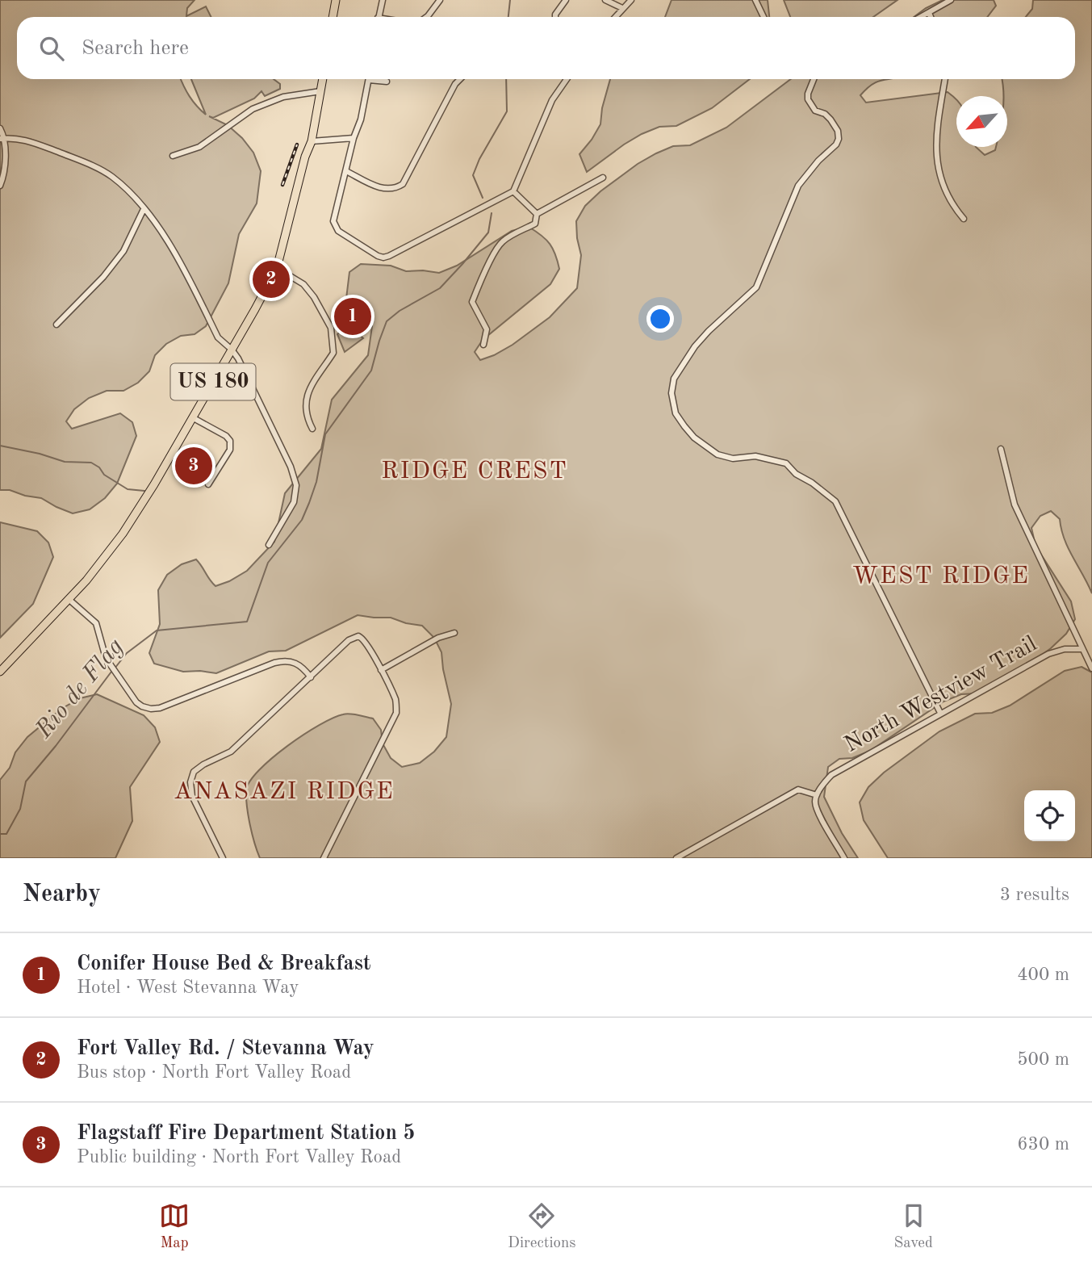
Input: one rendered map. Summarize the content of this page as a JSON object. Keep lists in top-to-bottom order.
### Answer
{
  "streets": {
    "main road": ["US 180"],
    "street": ["North Westview Trail"]
  },
  "districts": ["RIDGE CREST", "WEST RIDGE", "ANASAZI RIDGE"],
  "water": ["Rio de Flag"],
  "north": "bottom left",
  "page": {
    "search": "Search here",
    "pins": ["2", "1", "3"],
    "heading": ["Nearby", "3 results"],
    "list": [
      {
        "mark": "1",
        "name": "Conifer House Bed & Breakfast",
        "note": "Hotel · West Stevanna Way",
        "value": "400 m"
      },
      {
        "mark": "2",
        "name": "Fort Valley Rd. / Stevanna Way",
        "note": "Bus stop · North Fort Valley Road",
        "value": "500 m"
      },
      {
        "mark": "3",
        "name": "Flagstaff Fire Department Station 5",
        "note": "Public building · North Fort Valley Road",
        "value": "630 m"
      }
    ],
    "nav": ["Map", "Directions", "Saved"]
  }
}
